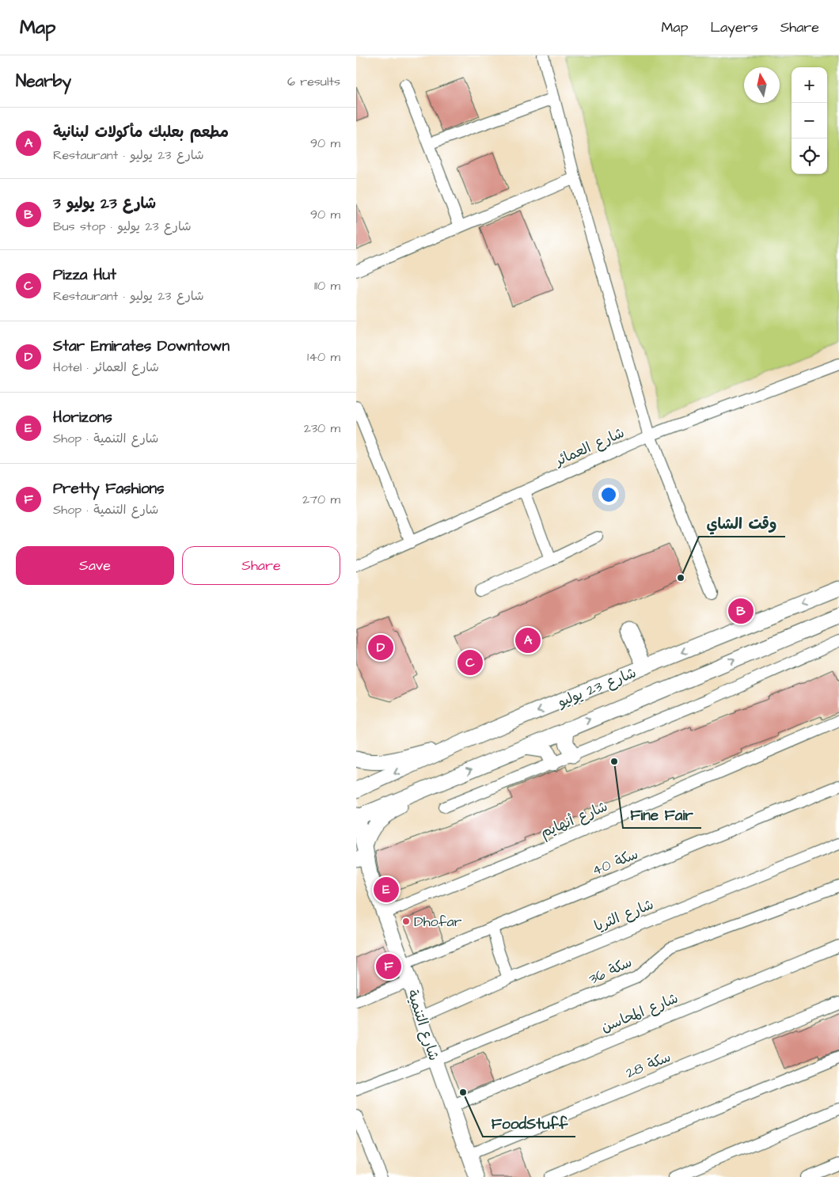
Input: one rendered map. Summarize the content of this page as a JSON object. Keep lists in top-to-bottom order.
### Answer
{
  "streets": {
    "main road": ["شارع 23 يوليو", "شارع التنمية"],
    "street": [
      "شارع العمائر",
      "شارع أنهايم",
      "سكة 40",
      "شارع الثريا",
      "سكة 36",
      "شارع المحاسن",
      "سكة 28"
    ]
  },
  "crossings": [
    ["شارع 23 يوليو", "شارع التنمية"],
    ["شارع أنهايم", "شارع التنمية"],
    ["سكة 40", "شارع التنمية"],
    ["شارع الثريا", "شارع التنمية"],
    ["سكة 36", "شارع التنمية"],
    ["شارع المحاسن", "شارع التنمية"],
    ["شارع التنمية", "سكة 28"]
  ],
  "places": [
    "وقت الشاي",
    "Fine Fair",
    "Dhofar",
    "FoodStuff"
  ],
  "north": "top",
  "page": {
    "header": "Map",
    "nav": ["Map", "Layers", "Share"],
    "heading": ["Nearby", "6 results"],
    "map_buttons": ["+", "−"],
    "list": [
      {
        "mark": "A",
        "name": "مطعم بعلبك مأكولات لبنانية",
        "note": "Restaurant · شارع 23 يوليو",
        "value": "90 m"
      },
      {
        "mark": "B",
        "name": "شارع 23 يوليو 3",
        "note": "Bus stop · شارع 23 يوليو",
        "value": "90 m"
      },
      {
        "mark": "C",
        "name": "Pizza Hut",
        "note": "Restaurant · شارع 23 يوليو",
        "value": "110 m"
      },
      {
        "mark": "D",
        "name": "Star Emirates Downtown",
        "note": "Hotel · شارع العمائر",
        "value": "140 m"
      },
      {
        "mark": "E",
        "name": "Horizons",
        "note": "Shop · شارع التنمية",
        "value": "230 m"
      },
      {
        "mark": "F",
        "name": "Pretty Fashions",
        "note": "Shop · شارع التنمية",
        "value": "270 m"
      }
    ],
    "buttons": ["Save", "Share"],
    "pins": [
      "B",
      "A",
      "D",
      "C",
      "E",
      "F"
    ]
  }
}
